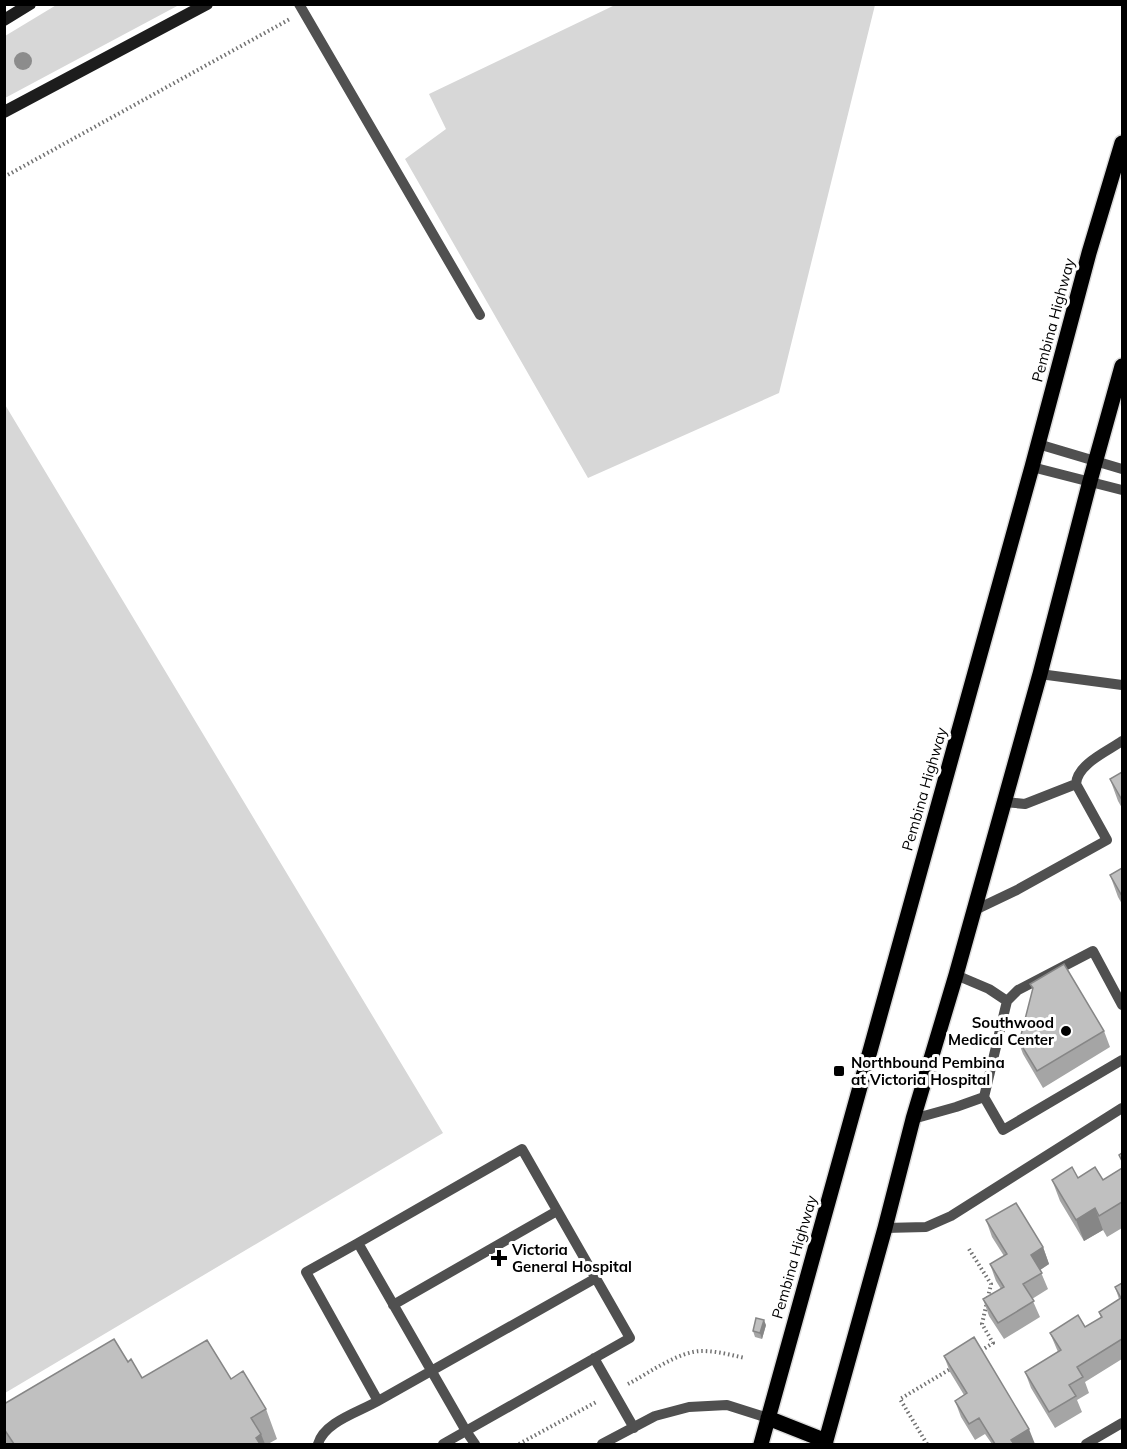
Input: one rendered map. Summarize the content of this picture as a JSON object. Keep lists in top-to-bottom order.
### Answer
{
  "streets": {
    "main road": ["Pembina Highway"]
  },
  "places": {
    "other": ["Southwood Medical Center"],
    "transit": ["Northbound Pembina at Victoria Hospital"],
    "health": ["Victoria General Hospital"]
  }
}
